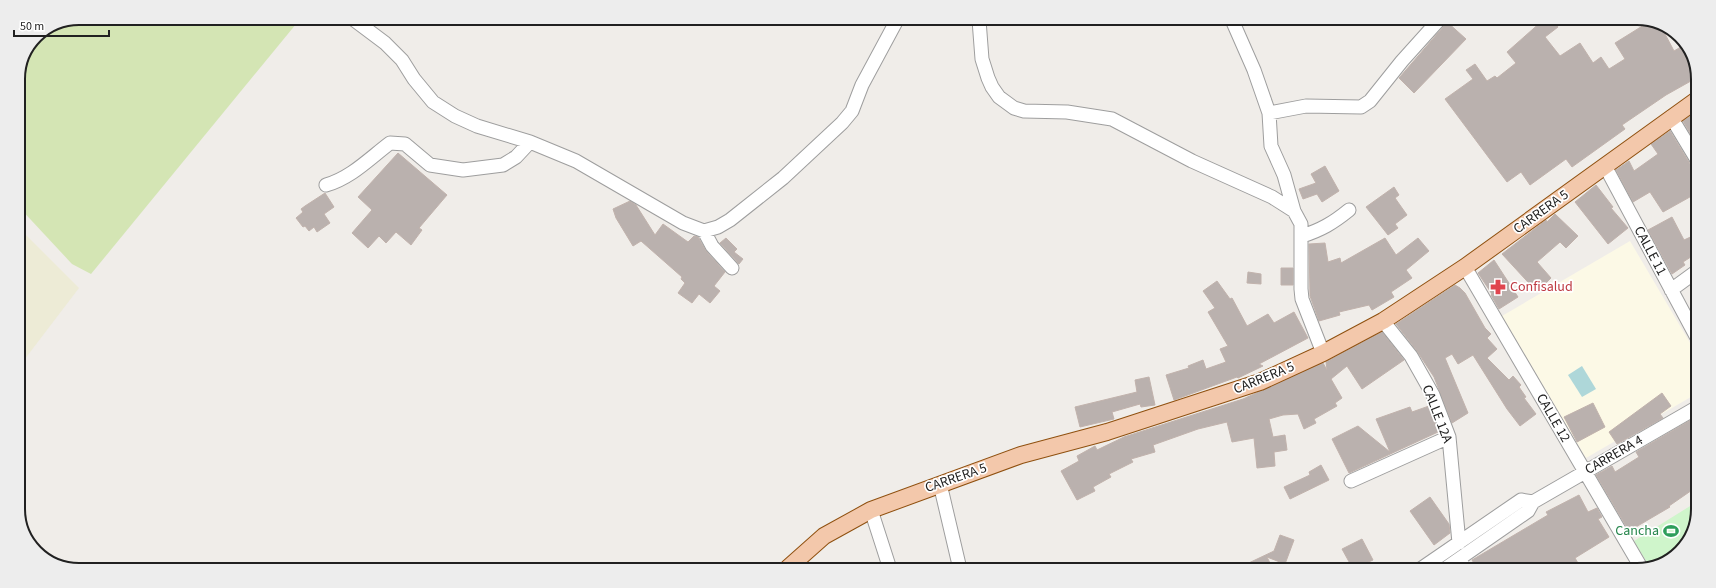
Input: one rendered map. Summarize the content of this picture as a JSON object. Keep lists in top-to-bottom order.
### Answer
{
  "streets": {
    "main road": ["CARRERA 5"],
    "street": [
      "CALLE 11",
      "CALLE 12A",
      "CALLE 12",
      "CARRERA 4"
    ]
  },
  "crossings": [
    ["CARRERA 5", "CALLE 11"],
    ["CARRERA 5", "CALLE 12A"],
    ["CARRERA 5", "CALLE 12"],
    ["CALLE 12A", "CARRERA 4"],
    ["CALLE 12", "CARRERA 4"]
  ],
  "places": {
    "pharmacy": ["Confisalud"],
    "sports": ["Cancha"]
  },
  "scale_bar": "50 m"
}
